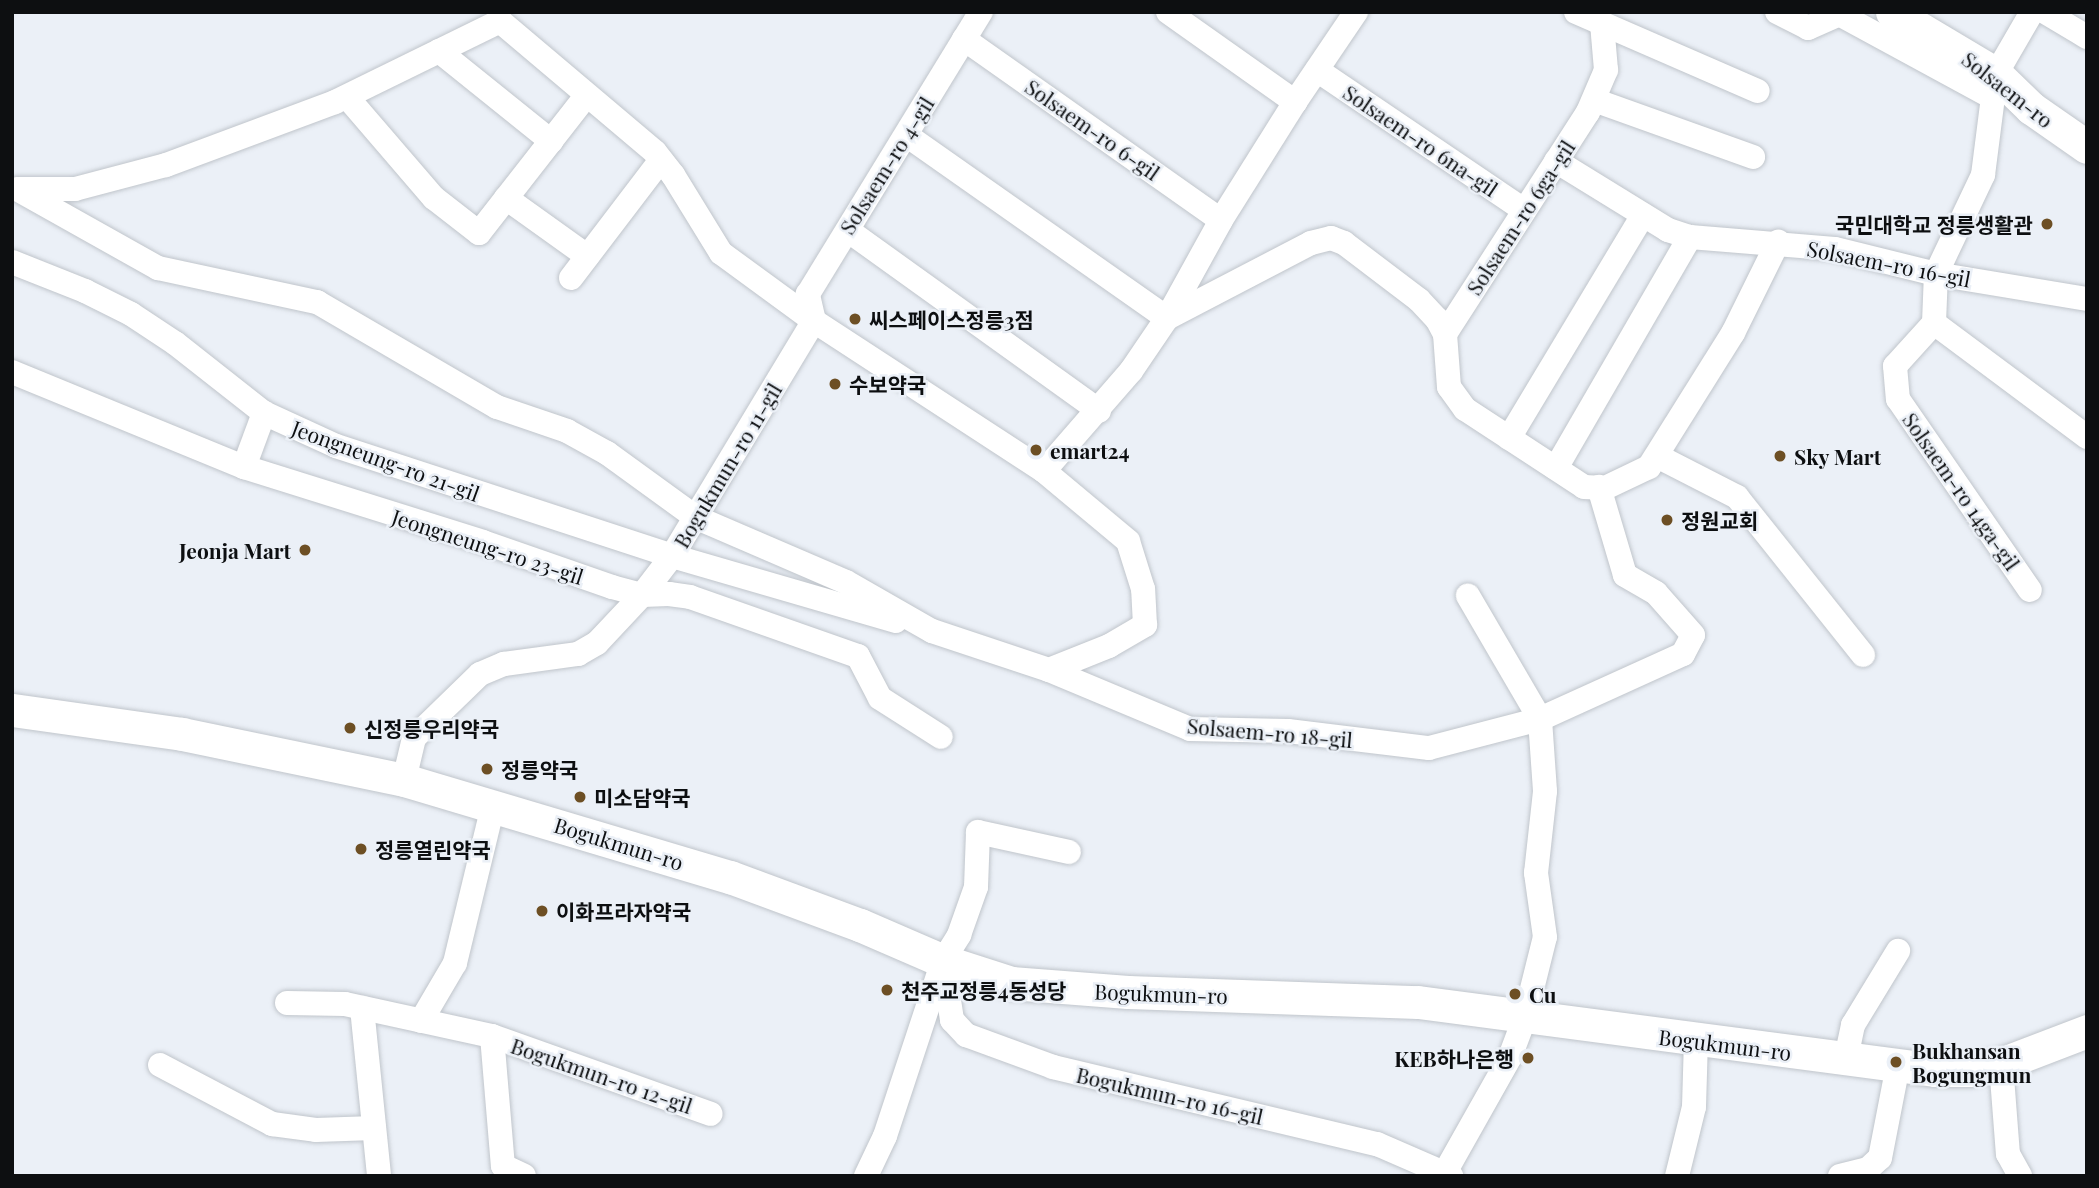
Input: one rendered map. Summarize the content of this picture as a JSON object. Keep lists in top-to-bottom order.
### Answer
{
  "streets": {
    "main road": ["Solsaem-ro", "Bogukmun-ro"],
    "street": [
      "Solsaem-ro 6-gil",
      "Solsaem-ro 6na-gil",
      "Solsaem-ro 4-gil",
      "Solsaem-ro 6ga-gil",
      "Solsaem-ro 16-gil",
      "Jeongneung-ro 21-gil",
      "Bogukmun-ro 11-gil",
      "Solsaem-ro 14ga-gil",
      "Jeongneung-ro 23-gil",
      "Solsaem-ro 18-gil",
      "Bogukmun-ro 12-gil",
      "Bogukmun-ro 16-gil"
    ]
  },
  "crossings": [
    ["Solsaem-ro 6-gil", "Solsaem-ro 4-gil"],
    ["Solsaem-ro 6na-gil", "Solsaem-ro 6ga-gil"],
    ["Solsaem-ro 4-gil", "Bogukmun-ro 11-gil"],
    ["Solsaem-ro 6ga-gil", "Solsaem-ro 16-gil"],
    ["Jeongneung-ro 21-gil", "Bogukmun-ro 11-gil"],
    ["Bogukmun-ro 11-gil", "Solsaem-ro 18-gil"],
    ["Bogukmun-ro", "Bogukmun-ro 16-gil"]
  ],
  "places": [
    "국민대학교 정릉생활관",
    "씨스페이스정릉3점",
    "수보약국",
    "emart24",
    "Sky Mart",
    "정원교회",
    "Jeonja Mart",
    "신정릉우리약국",
    "정릉약국",
    "미소담약국",
    "정릉열린약국",
    "이화프라자약국",
    "천주교정릉4동성당",
    "Cu",
    "KEB하나은행",
    "Bukhansan Bogungmun"
  ]
}
